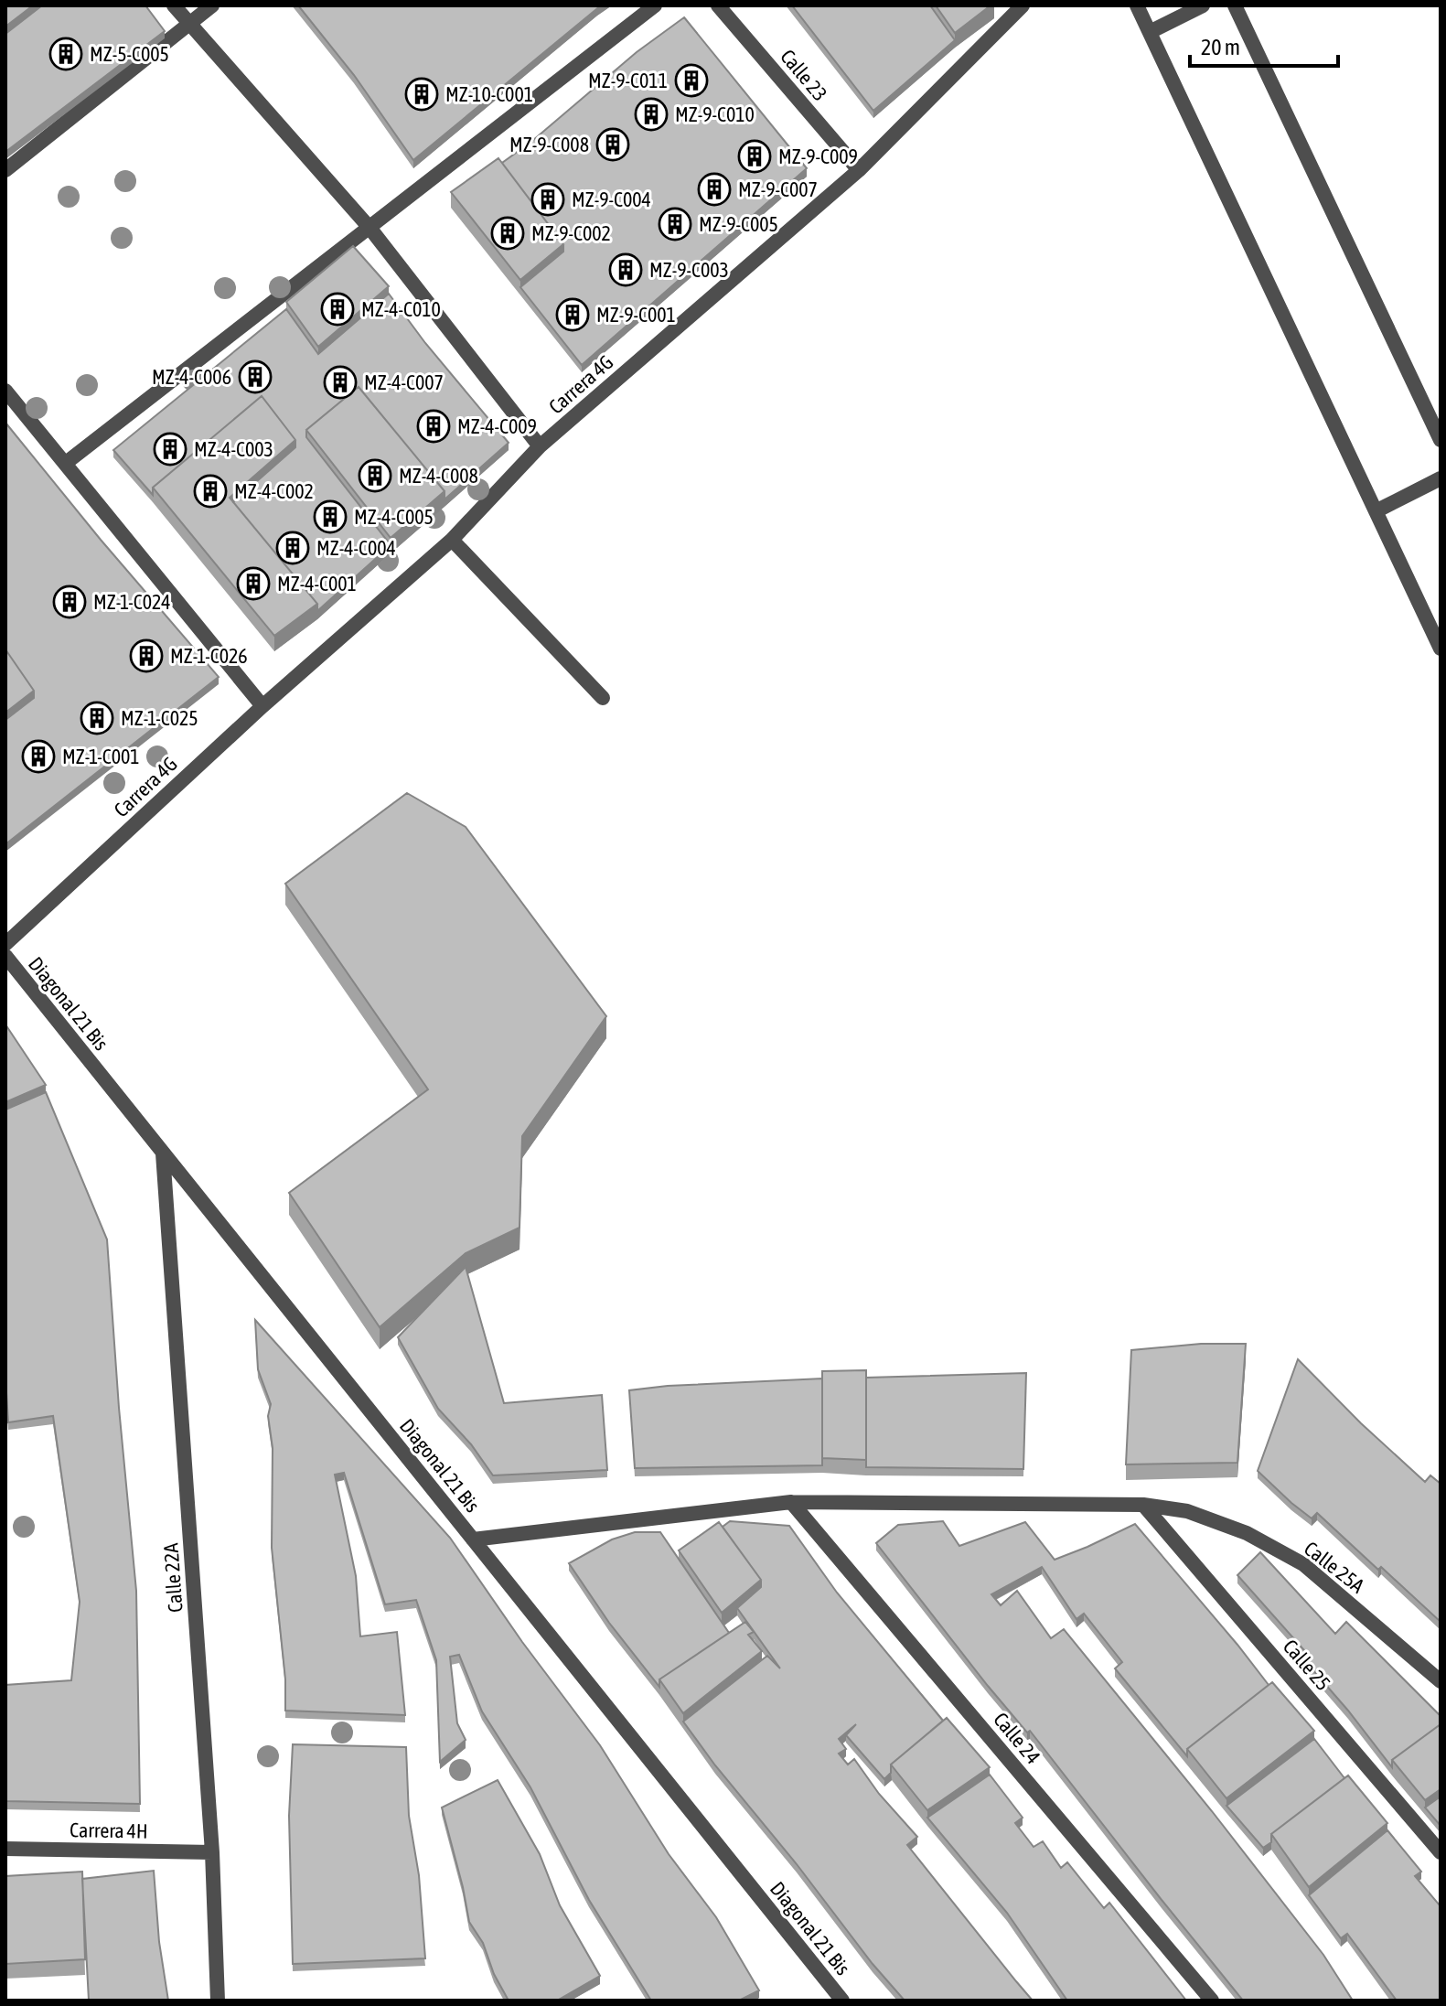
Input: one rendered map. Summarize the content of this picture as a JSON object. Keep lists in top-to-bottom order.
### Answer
{
  "streets": {
    "street": [
      "Calle 23",
      "Carrera 4G",
      "Diagonal 21 Bis",
      "Calle 25A",
      "Calle 22A",
      "Calle 25",
      "Calle 24",
      "Carrera 4H"
    ]
  },
  "crossings": [
    ["Calle 23", "Carrera 4G"],
    ["Diagonal 21 Bis", "Calle 25A"],
    ["Diagonal 21 Bis", "Calle 22A"],
    ["Calle 25A", "Calle 25"],
    ["Calle 25A", "Calle 24"],
    ["Calle 22A", "Carrera 4H"]
  ],
  "places": {
    "building": [
      "MZ-5-C005",
      "MZ-9-C011",
      "MZ-10-C001",
      "MZ-9-C010",
      "MZ-9-C008",
      "MZ-9-C009",
      "MZ-9-C007",
      "MZ-9-C004",
      "MZ-9-C005",
      "MZ-9-C002",
      "MZ-9-C003",
      "MZ-4-C010",
      "MZ-9-C001",
      "MZ-4-C006",
      "MZ-4-C007",
      "MZ-4-C009",
      "MZ-4-C003",
      "MZ-4-C008",
      "MZ-4-C002",
      "MZ-4-C005",
      "MZ-4-C004",
      "MZ-4-C001",
      "MZ-1-C024",
      "MZ-1-C026",
      "MZ-1-C025",
      "MZ-1-C001"
    ]
  },
  "scale_bar": "20 m"
}
